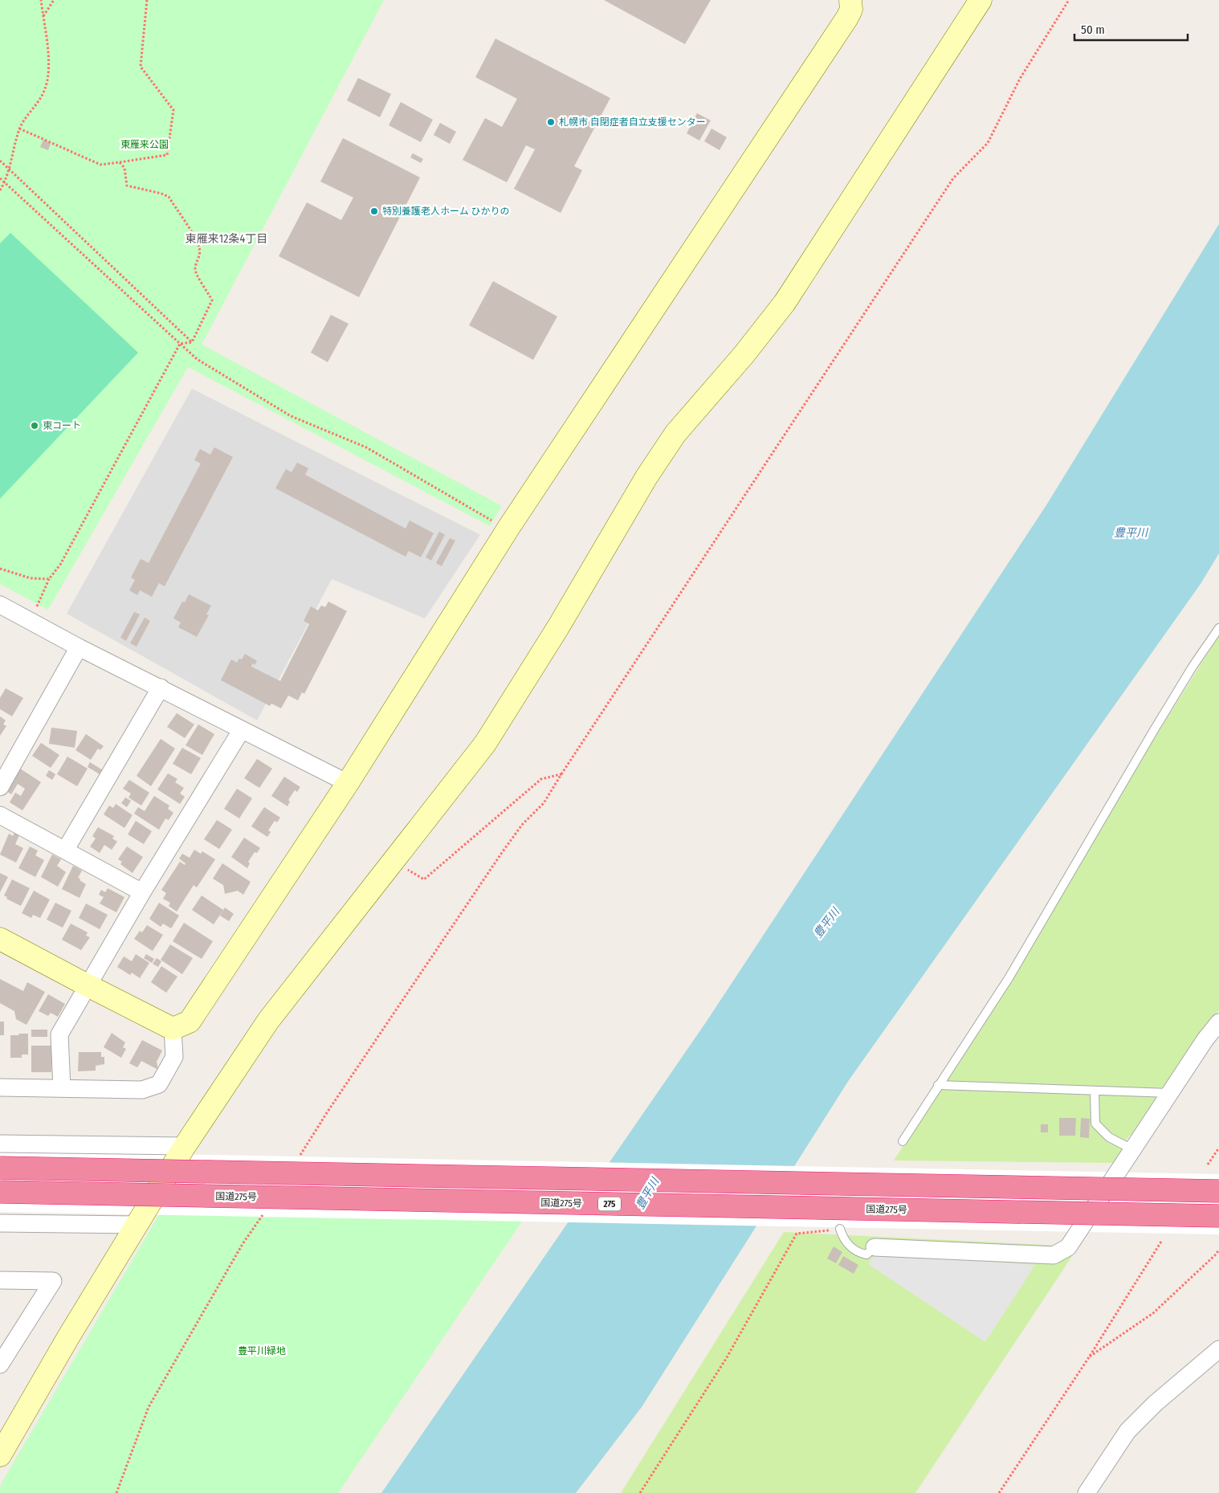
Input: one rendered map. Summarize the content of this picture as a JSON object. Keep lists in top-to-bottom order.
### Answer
{
  "streets": {
    "highway": ["国道275号", "275"]
  },
  "districts": ["東雁来12条4丁目"],
  "water": ["豊平川"],
  "parks": ["東雁来公園", "豊平川緑地"],
  "places": ["札幌市 自閉症者自立支援センター", "特別養護老人ホーム ひかりの", "東コート"],
  "scale_bar": "50 m"
}
